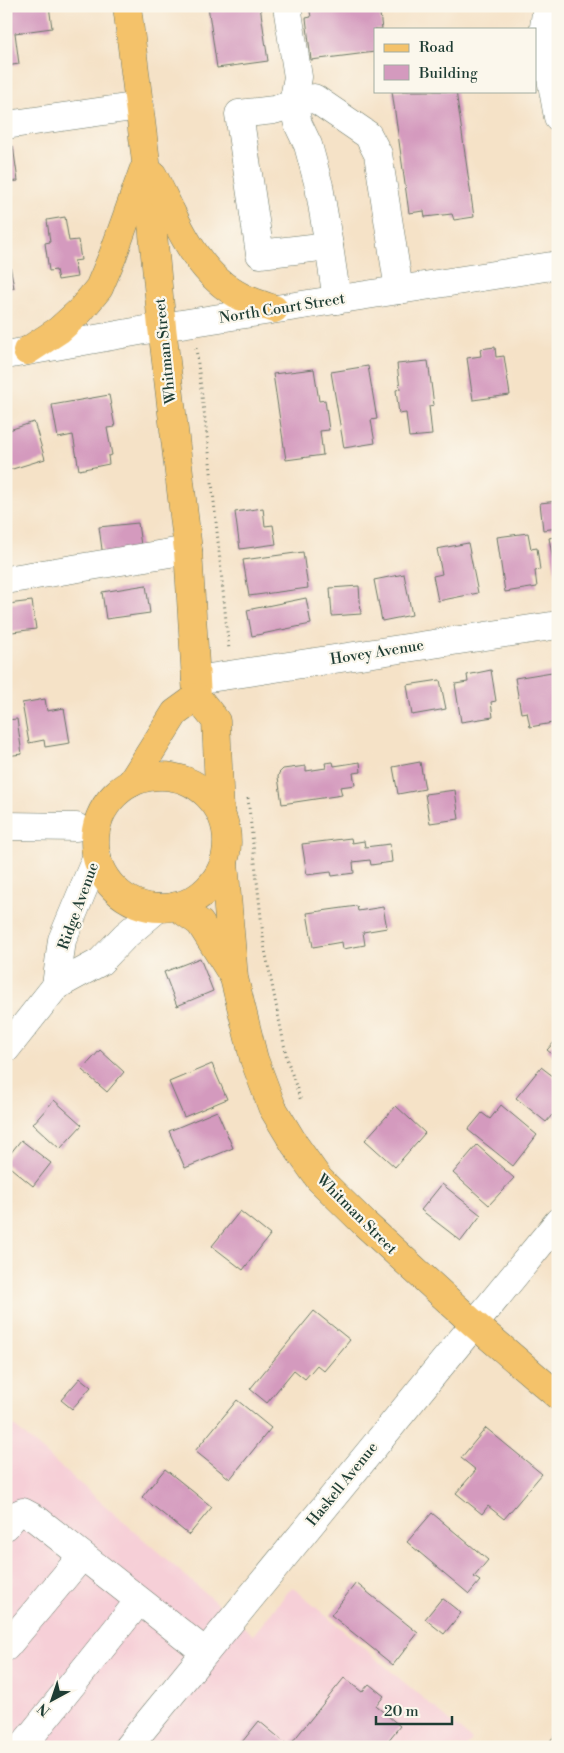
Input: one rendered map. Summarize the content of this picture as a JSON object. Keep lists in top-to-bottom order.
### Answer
{
  "streets": {
    "main road": ["Whitman Street"],
    "street": [
      "North Court Street",
      "Hovey Avenue",
      "Ridge Avenue",
      "Haskell Avenue"
    ]
  },
  "crossings": [
    ["North Court Street", "Whitman Street"],
    ["Whitman Street", "Hovey Avenue"],
    ["Whitman Street", "Ridge Avenue"],
    ["Whitman Street", "Haskell Avenue"]
  ],
  "legend": ["Road", "Building"],
  "scale_bar": "20 m",
  "north": "bottom left"
}
